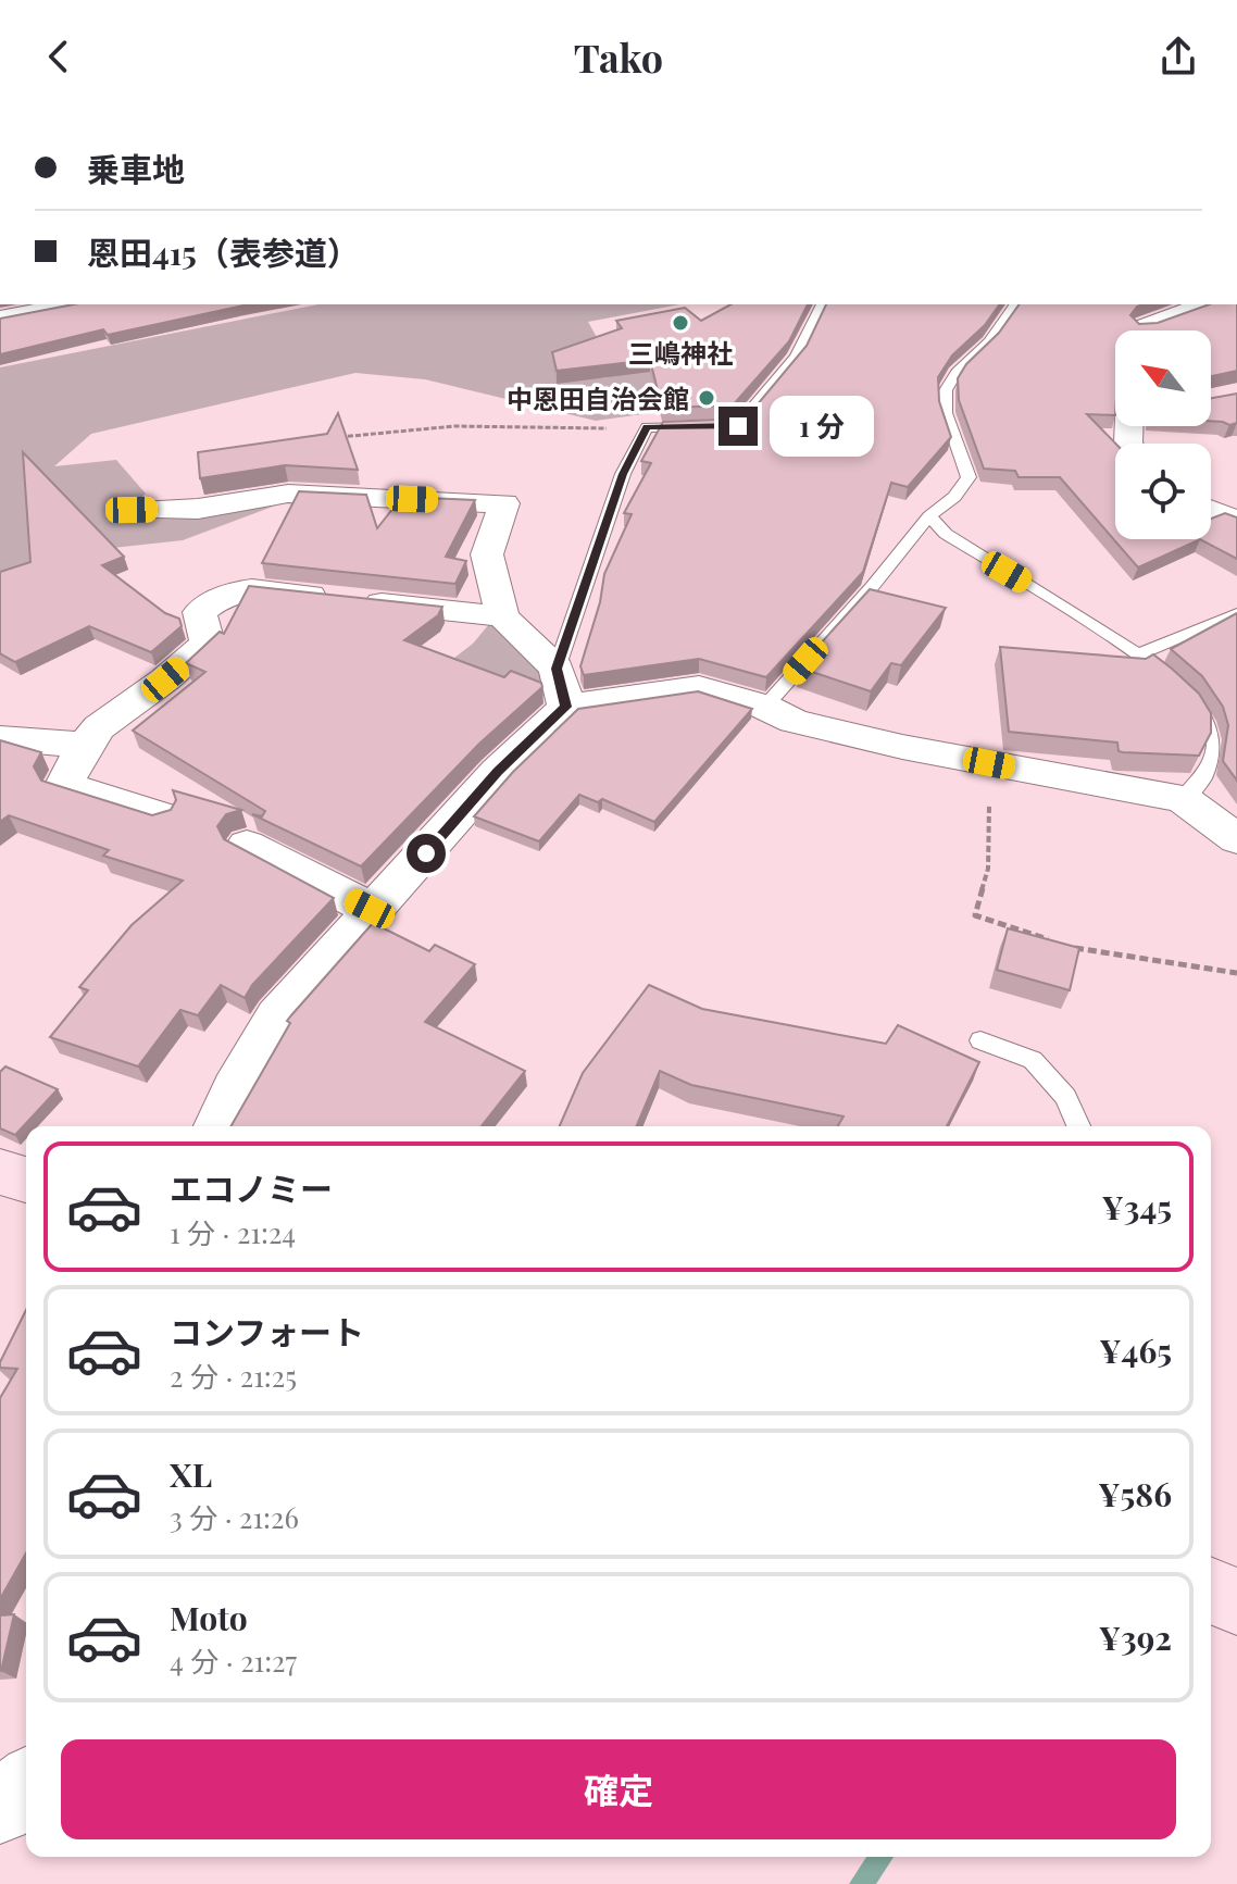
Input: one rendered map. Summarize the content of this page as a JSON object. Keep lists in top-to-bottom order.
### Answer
{
  "places": ["三嶋神社", "中恩田自治会館"],
  "north": "top left",
  "page": {
    "header": "Tako",
    "banner": ["乗車地", "恩田415（表参道）"],
    "bubble": "1 分",
    "list": [
      {
        "name": "エコノミー",
        "note": "1 分 · 21:24",
        "value": "¥345"
      },
      {
        "name": "コンフォート",
        "note": "2 分 · 21:25",
        "value": "¥465"
      },
      {
        "name": "XL",
        "note": "3 分 · 21:26",
        "value": "¥586"
      },
      {
        "name": "Moto",
        "note": "4 分 · 21:27",
        "value": "¥392"
      }
    ],
    "buttons": "確定"
  }
}
